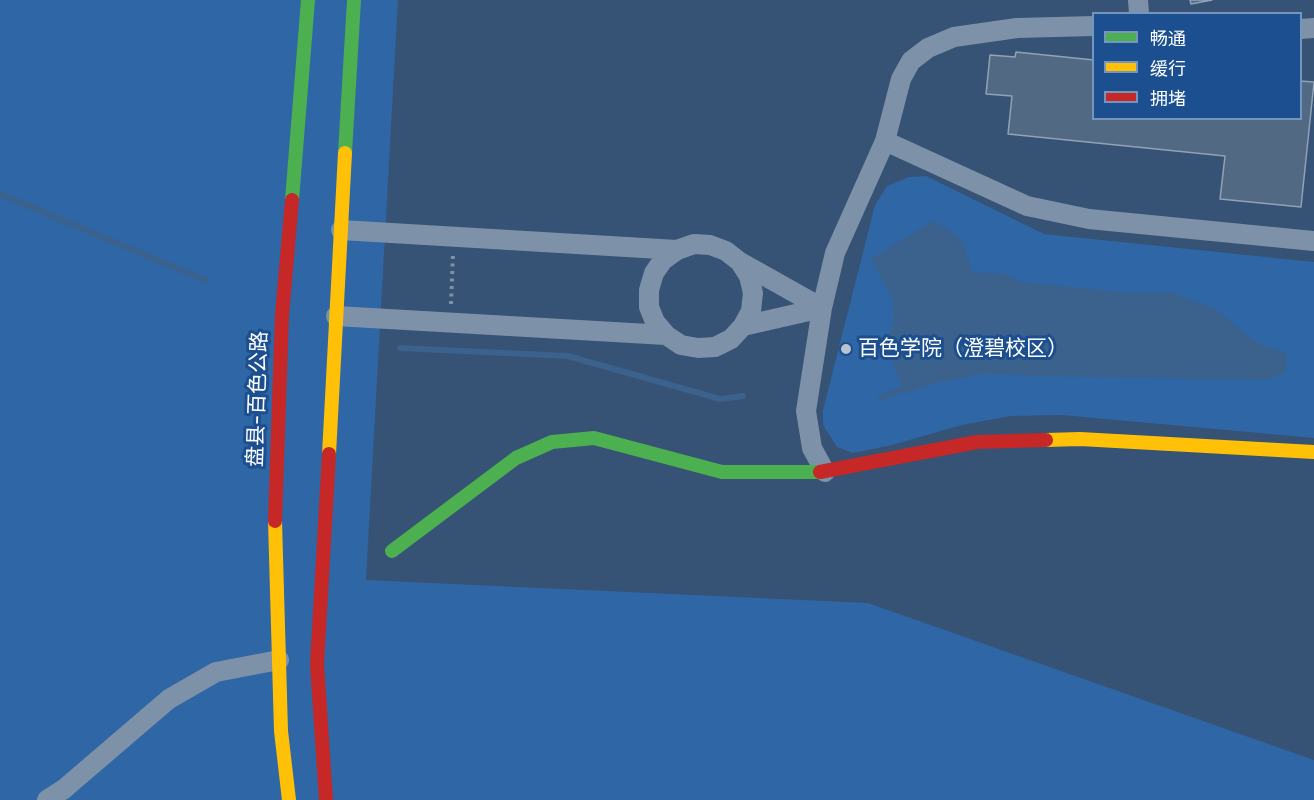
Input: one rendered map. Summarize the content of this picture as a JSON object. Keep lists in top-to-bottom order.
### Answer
{
  "streets": {
    "main road": ["盘县-百色公路"]
  },
  "places": ["百色学院（澄碧校区）"],
  "legend": ["畅通", "缓行", "拥堵"]
}
